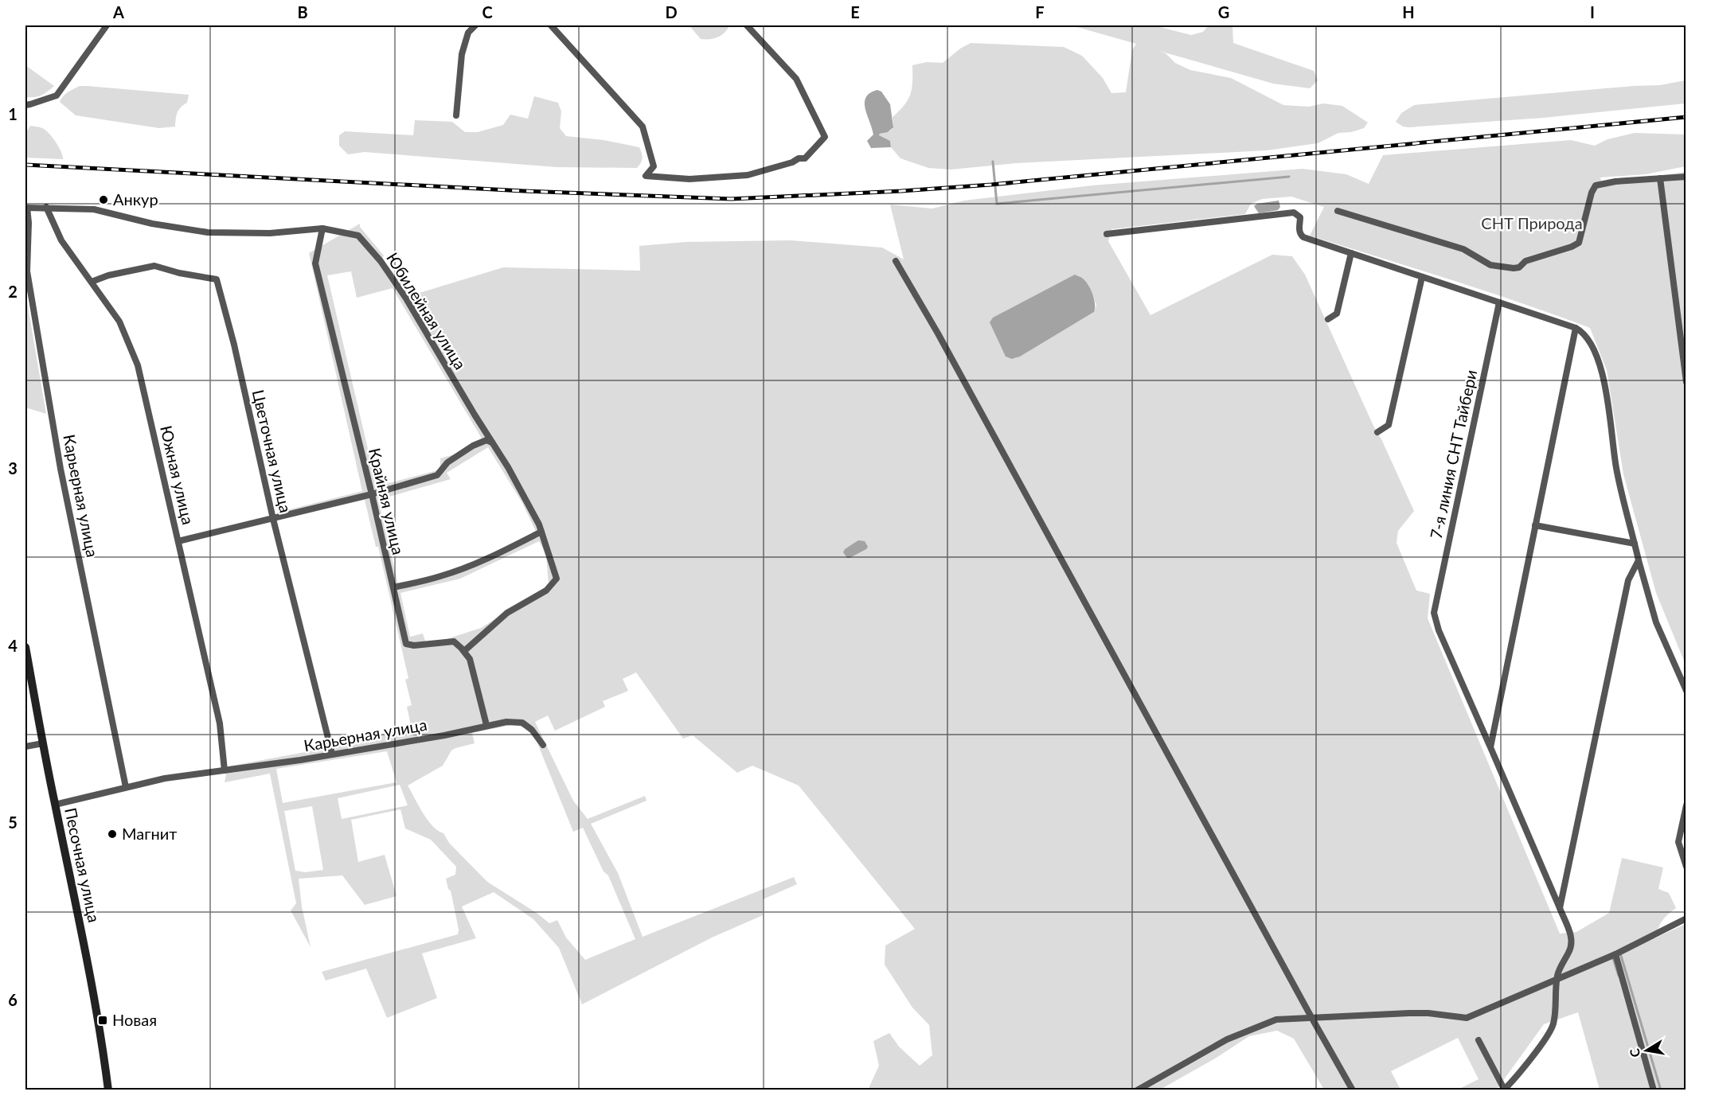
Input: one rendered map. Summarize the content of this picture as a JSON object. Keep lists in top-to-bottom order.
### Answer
{
  "streets": {
    "street": [
      "Юбилейная улица",
      "Цветочная улица",
      "7-я линия СНТ Тайбери",
      "Южная улица",
      "Карьерная улица",
      "Крайняя улица",
      "Песочная улица"
    ]
  },
  "crossings": [
    ["Юбилейная улица", "Южная улица"],
    ["Юбилейная улица", "Карьерная улица"],
    ["Юбилейная улица", "Крайняя улица"],
    ["Цветочная улица", "Южная улица"],
    ["Цветочная улица", "Карьерная улица"],
    ["Южная улица", "Карьерная улица"],
    ["Карьерная улица", "Песочная улица"]
  ],
  "parks": ["СНТ Природа"],
  "places": {
    "other": ["Анкур", "Магнит"],
    "transit": ["Новая"]
  },
  "north": "left",
  "grid": {
    "columns": [
      "A",
      "B",
      "C",
      "D",
      "E",
      "F",
      "G",
      "H",
      "I"
    ],
    "rows": [
      "1",
      "2",
      "3",
      "4",
      "5",
      "6"
    ]
  }
}
